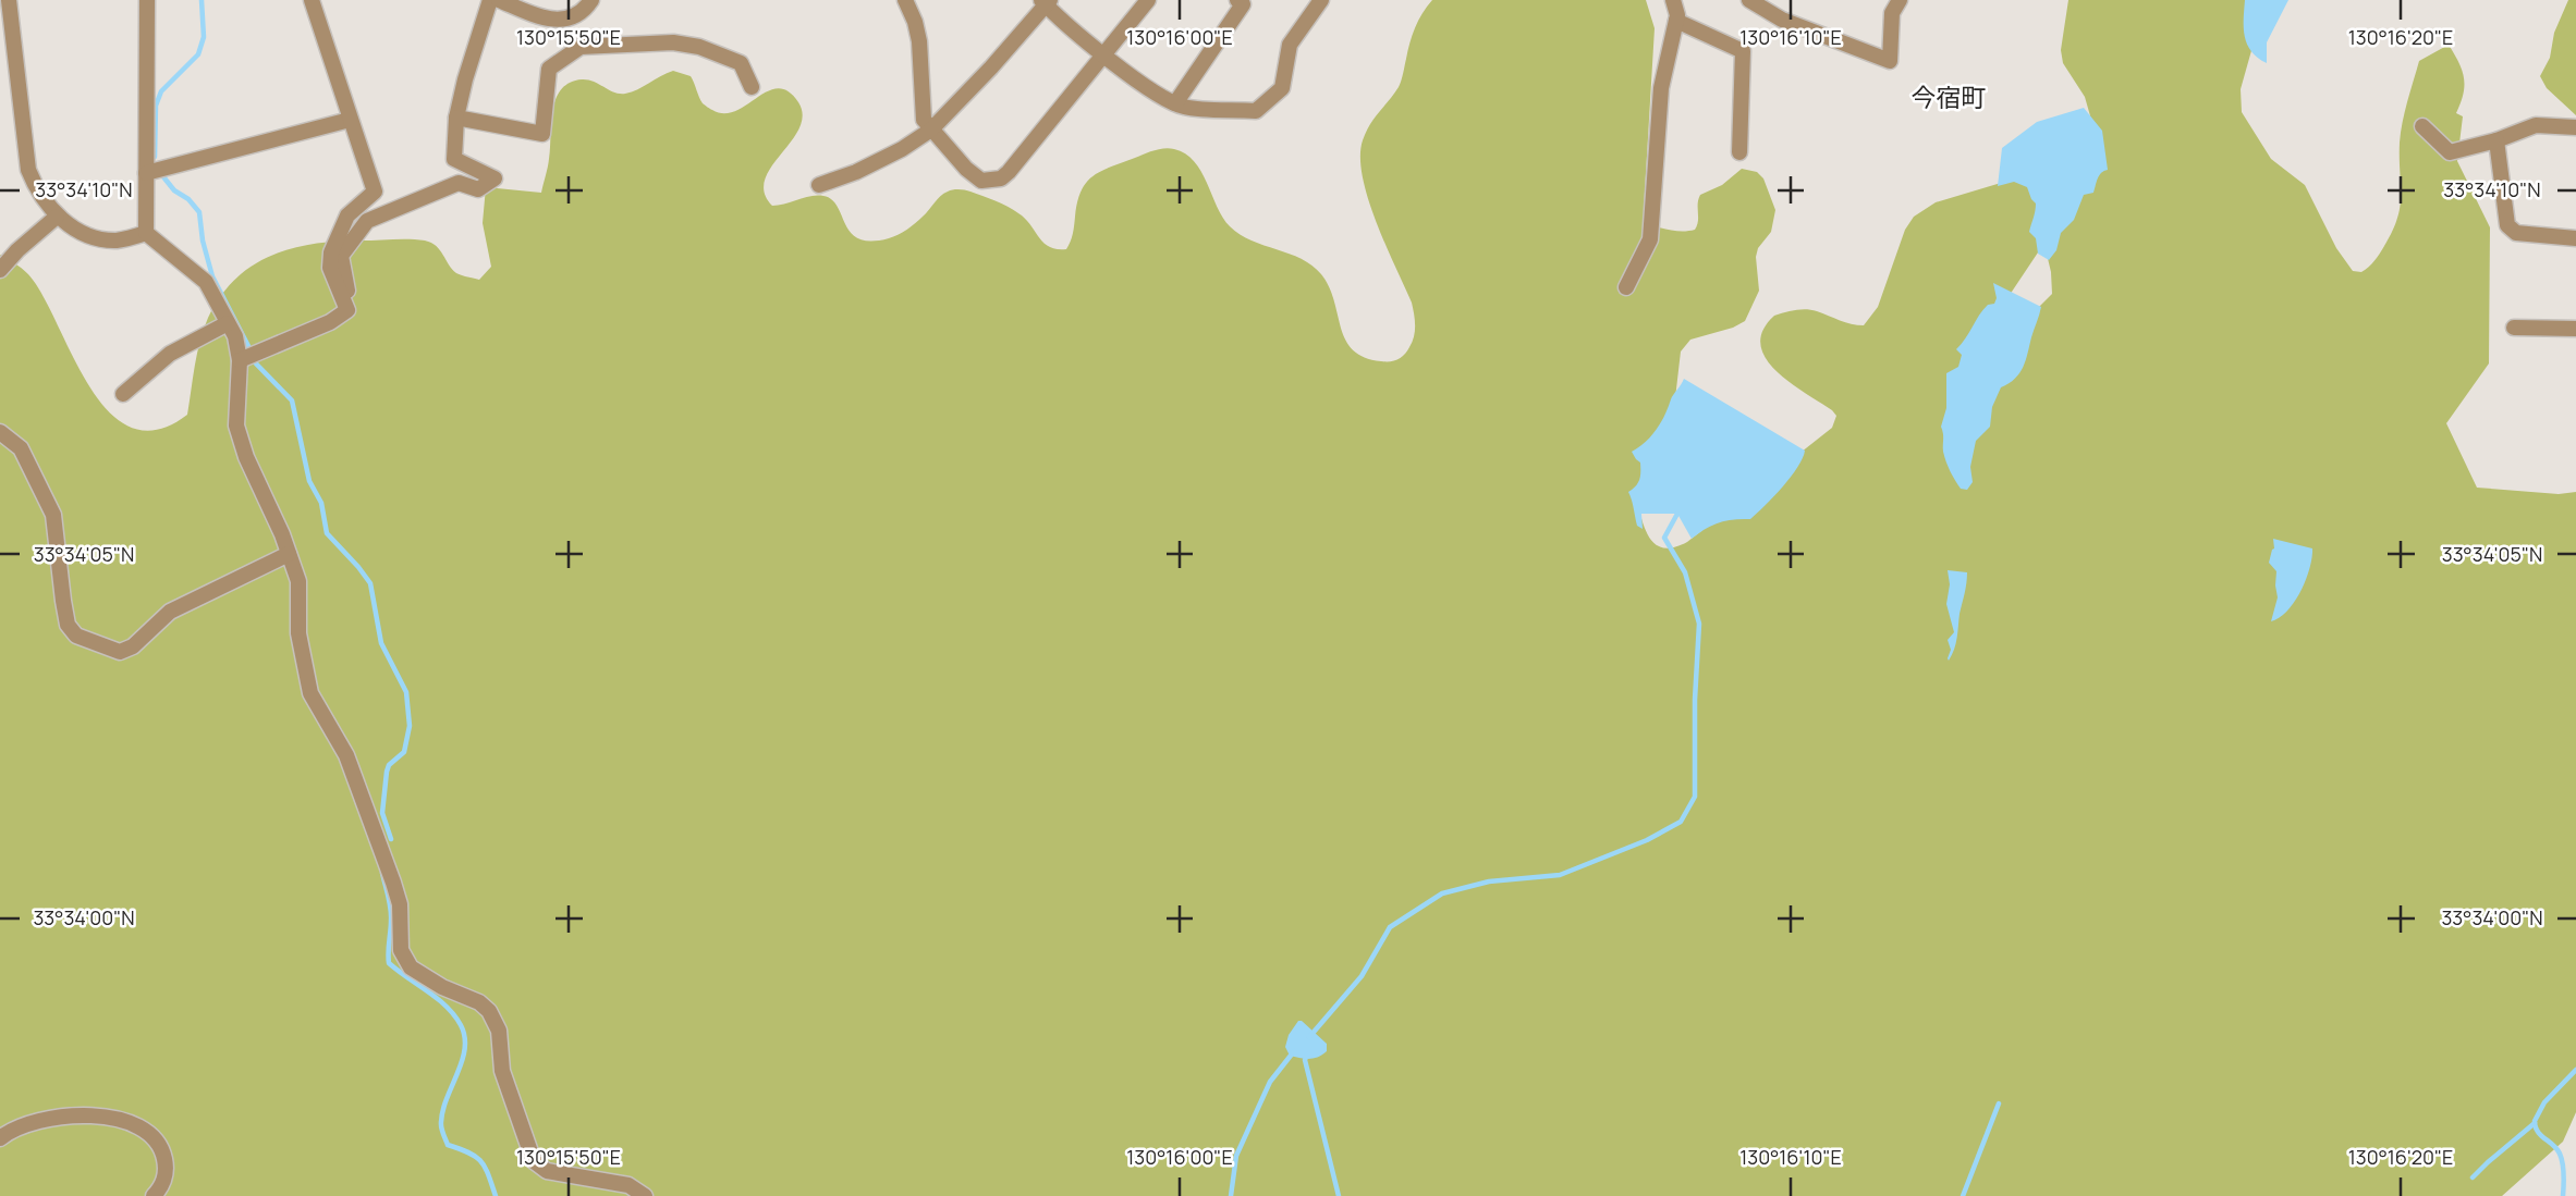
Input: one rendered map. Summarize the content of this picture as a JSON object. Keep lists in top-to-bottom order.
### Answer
{
  "districts": ["今宿町"],
  "coordinates": [
    "130°15'50\"E",
    "130°16'00\"E",
    "130°16'10\"E",
    "130°16'20\"E",
    "33°34'10\"N",
    "33°34'05\"N",
    "33°34'00\"N"
  ]
}
